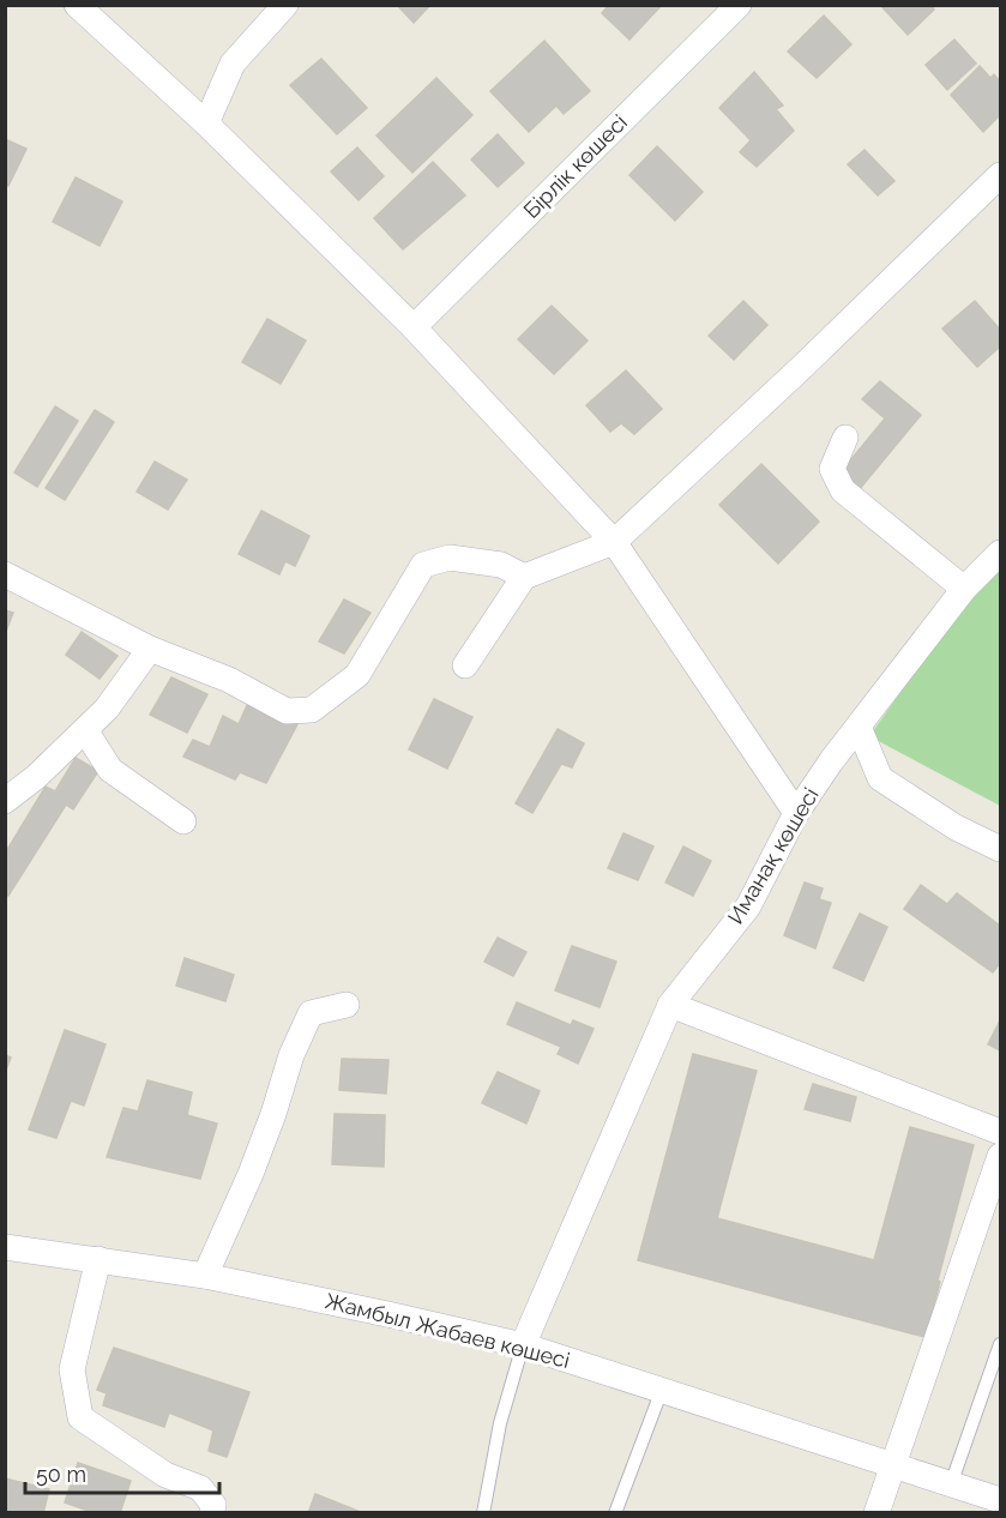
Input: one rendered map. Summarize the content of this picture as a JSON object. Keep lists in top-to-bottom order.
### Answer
{
  "streets": {
    "street": ["Бірлік көшесі", "Иманақ көшесі", "Жамбыл Жабаев көшесі"]
  },
  "crossings": [
    ["Иманақ көшесі", "Жамбыл Жабаев көшесі"]
  ],
  "scale_bar": "50 m"
}
